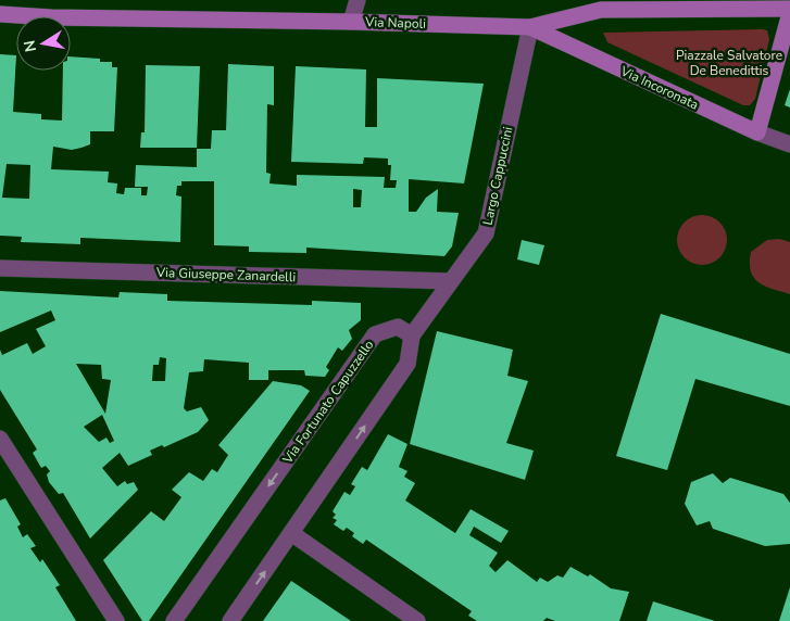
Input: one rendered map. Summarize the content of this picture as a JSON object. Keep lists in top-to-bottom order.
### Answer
{
  "streets": {
    "main road": ["Via Napoli", "Via Incoronata"],
    "street": ["Largo Cappuccini", "Via Giuseppe Zanardelli", "Via Fortunato Capuzzello"]
  },
  "crossings": [
    ["Via Napoli", "Via Incoronata"],
    ["Via Napoli", "Largo Cappuccini"],
    ["Via Incoronata", "Largo Cappuccini"],
    ["Largo Cappuccini", "Via Giuseppe Zanardelli"],
    ["Largo Cappuccini", "Via Fortunato Capuzzello"]
  ],
  "parks": ["Piazzale Salvatore De Benedittis"],
  "north": "left"
}
